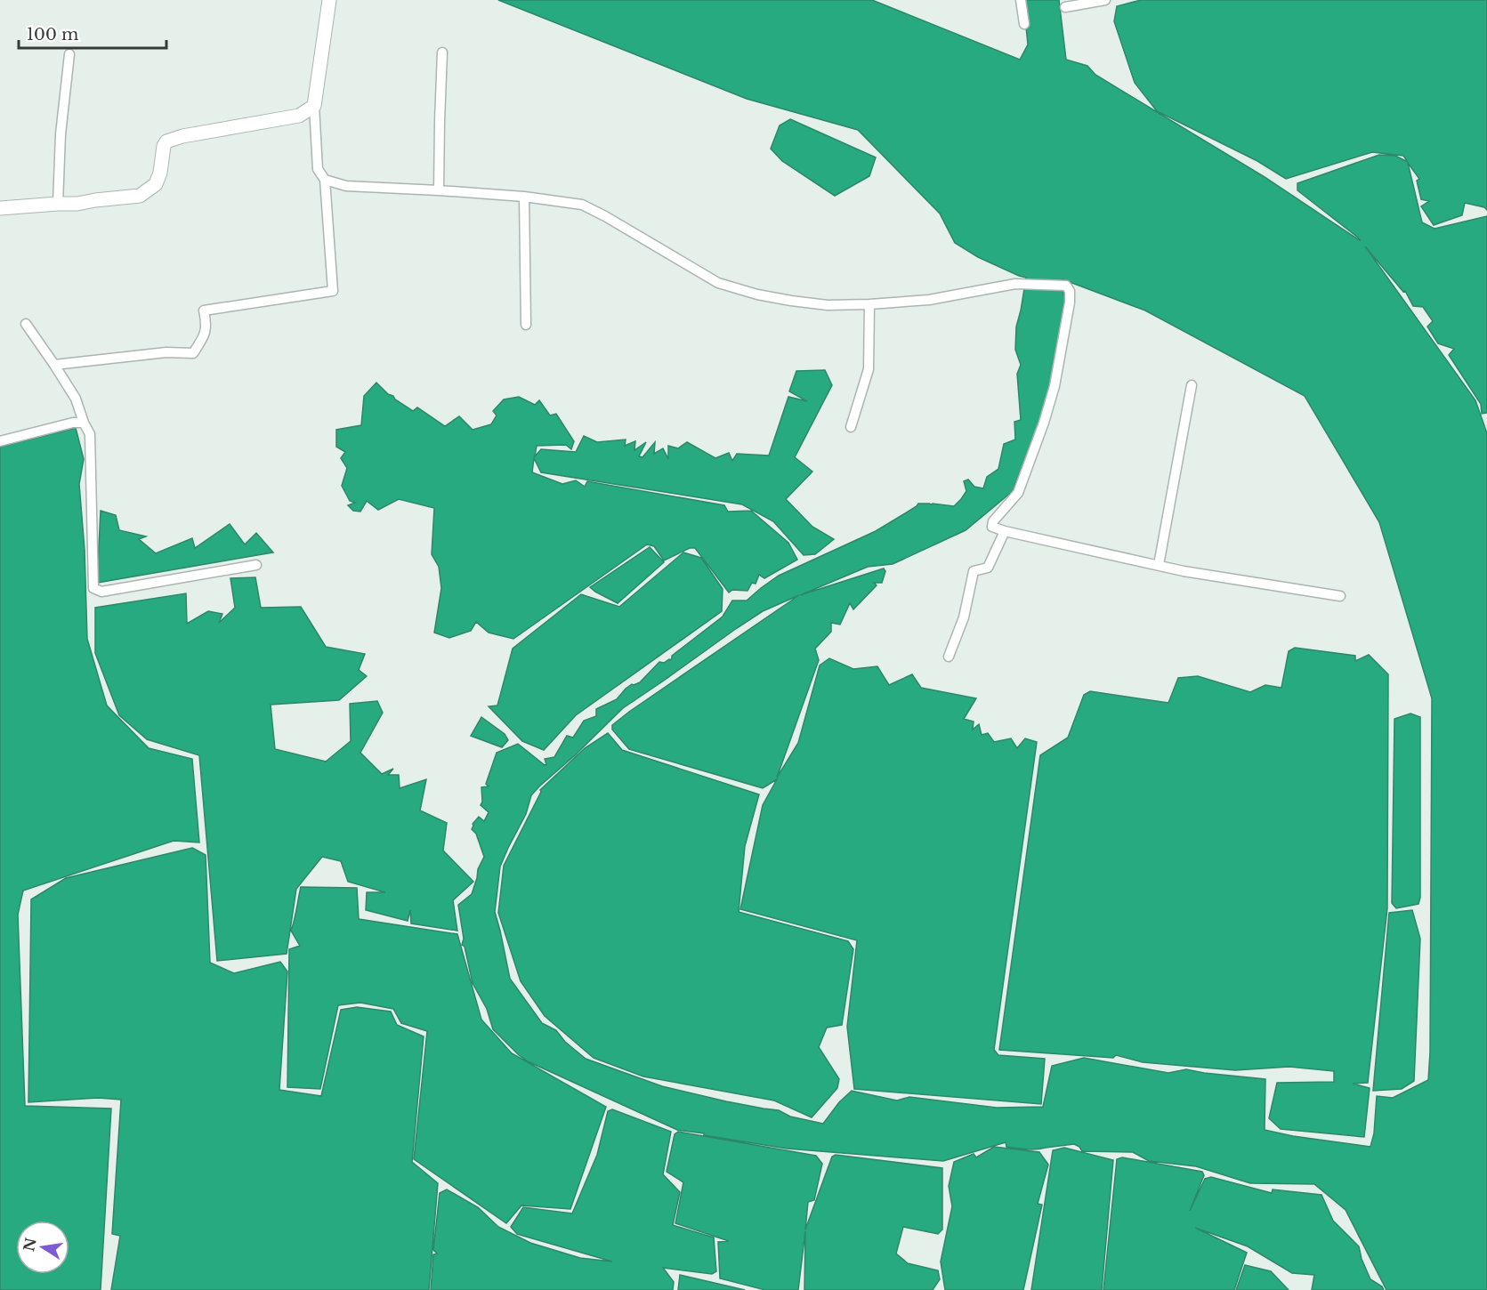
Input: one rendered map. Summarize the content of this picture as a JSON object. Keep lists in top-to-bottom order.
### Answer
{
  "scale_bar": "100 m",
  "north": "left"
}
